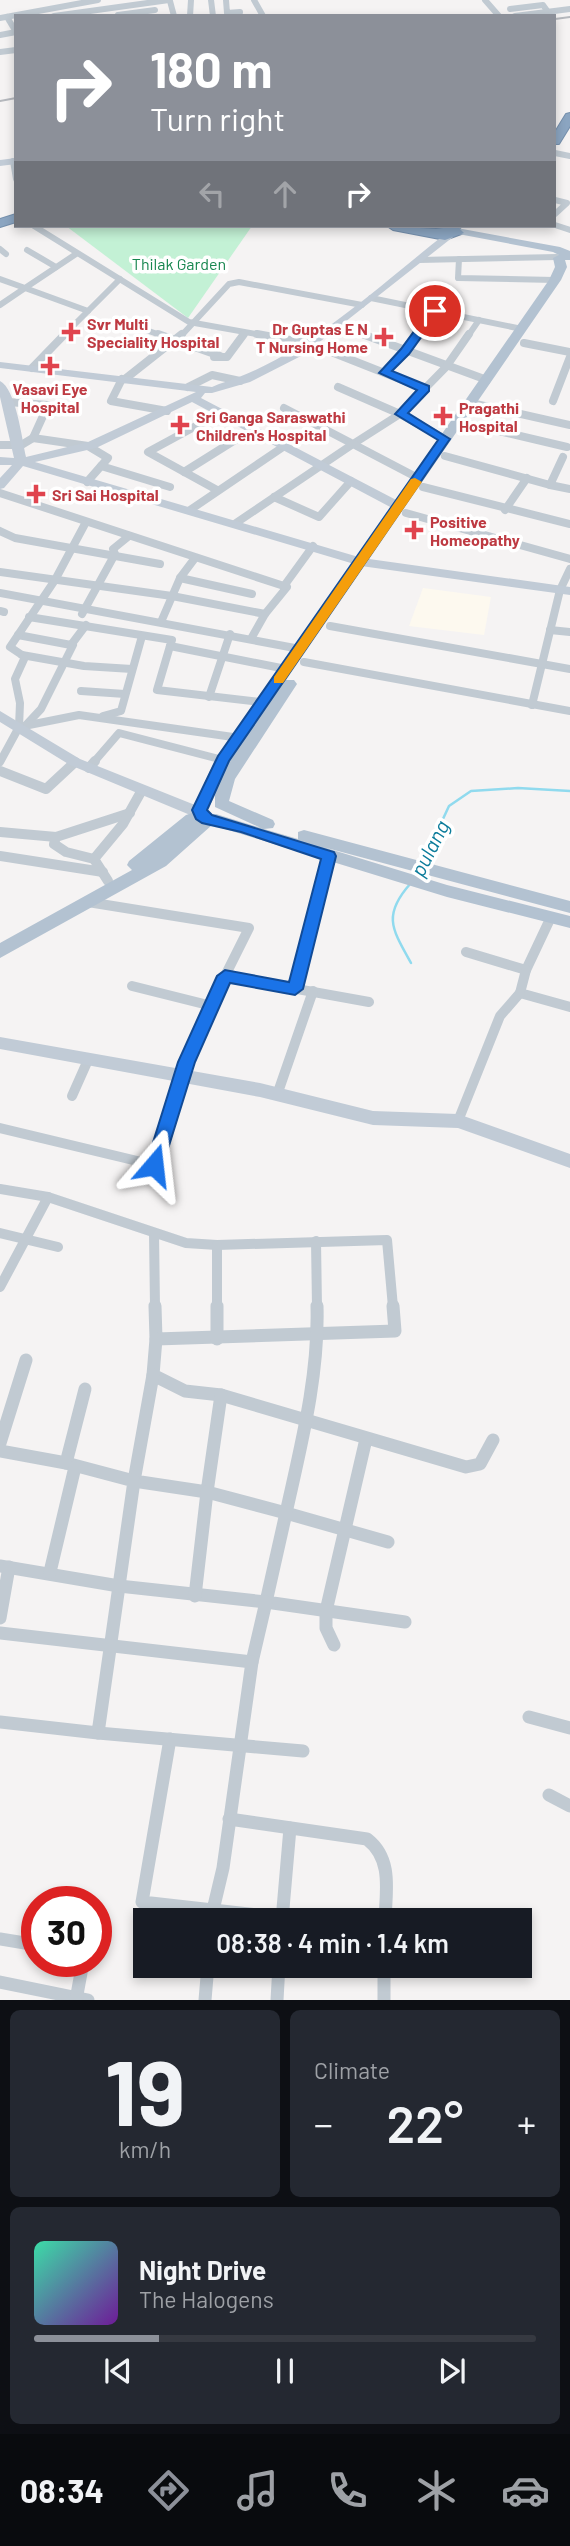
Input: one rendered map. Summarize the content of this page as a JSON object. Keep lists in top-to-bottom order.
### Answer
{
  "water": ["pulang"],
  "parks": ["Thilak Garden"],
  "places": {
    "health": [
      "Svr Multi Speciality Hospital",
      "Dr Guptas E N T Nursing Home",
      "Vasavi Eye Hospital",
      "Pragathi Hospital",
      "Sri Ganga Saraswathi Children's Hospital",
      "Sri Sai Hospital",
      "Positive Homeopathy"
    ]
  },
  "page": {
    "turn": ["180 m", "Turn right"],
    "limit": "30",
    "trip": "08:38 · 4 min · 1.4 km",
    "tile": [
      ["19", "km/h"],
      "Climate"
    ],
    "heat": ["−", "22°", "+"],
    "song": ["Night Drive", "The Halogens"],
    "tabs": "08:34"
  }
}
